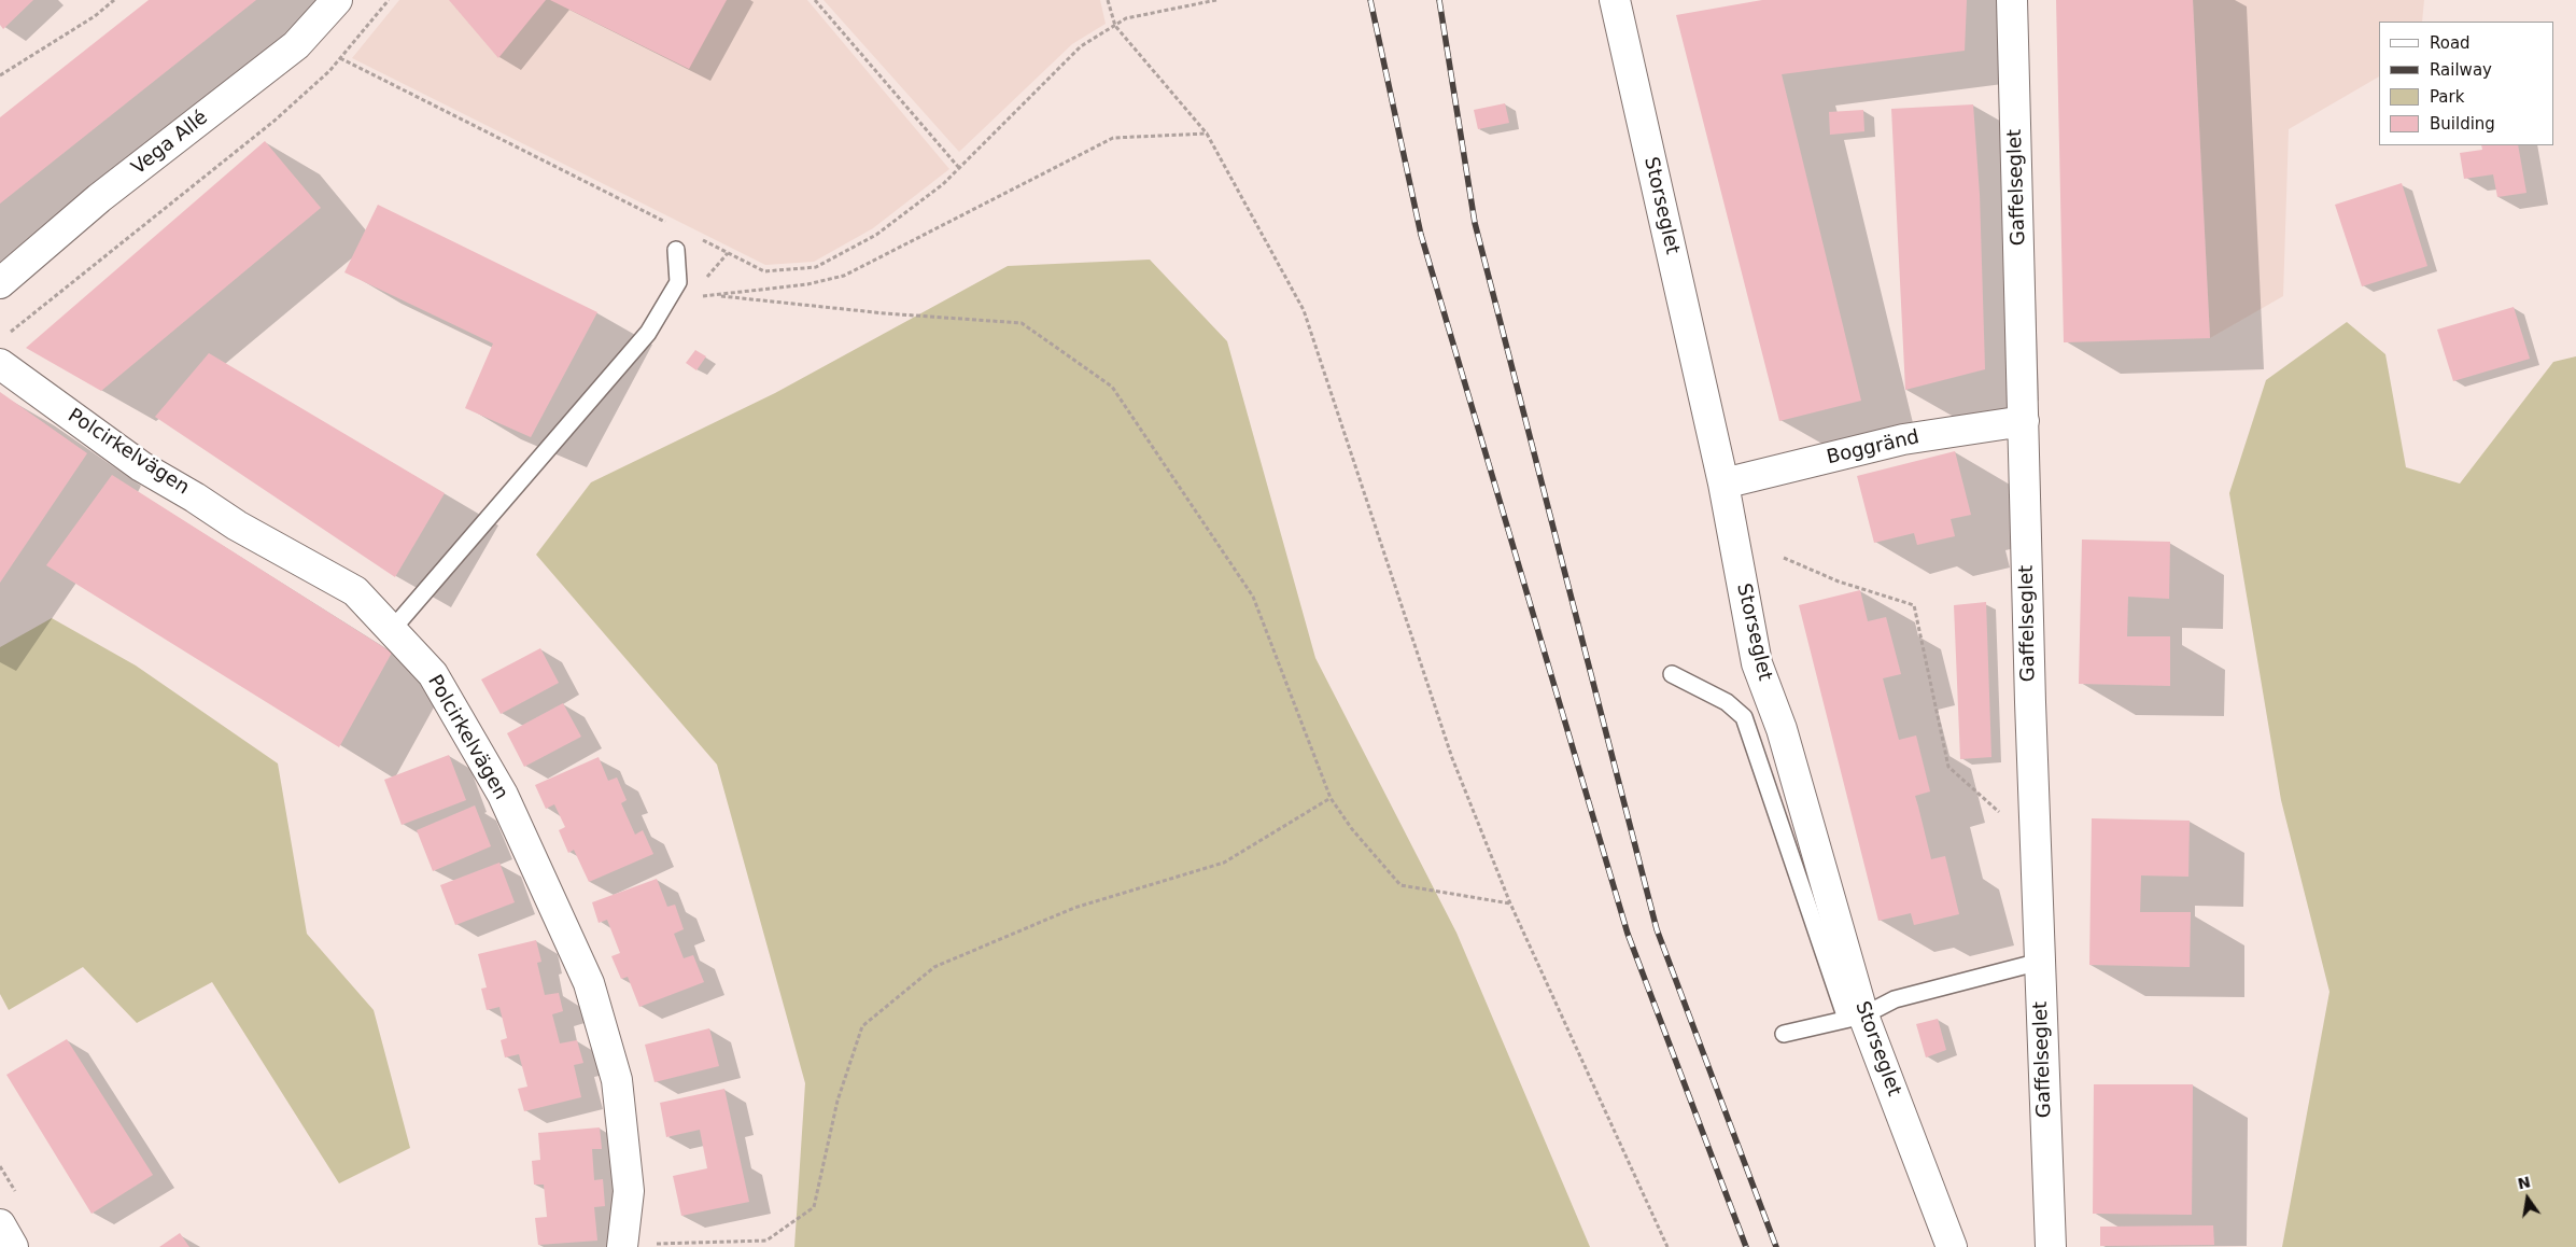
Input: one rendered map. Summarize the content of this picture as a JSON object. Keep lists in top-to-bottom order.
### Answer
{
  "streets": {
    "street": [
      "Vega Allé",
      "Gaffelseglet",
      "Storseglet",
      "Boggränd",
      "Polcirkelvägen"
    ]
  },
  "crossings": [
    ["Gaffelseglet", "Boggränd"],
    ["Storseglet", "Boggränd"]
  ],
  "legend": [
    "Road",
    "Railway",
    "Park",
    "Building"
  ],
  "north": "top"
}
